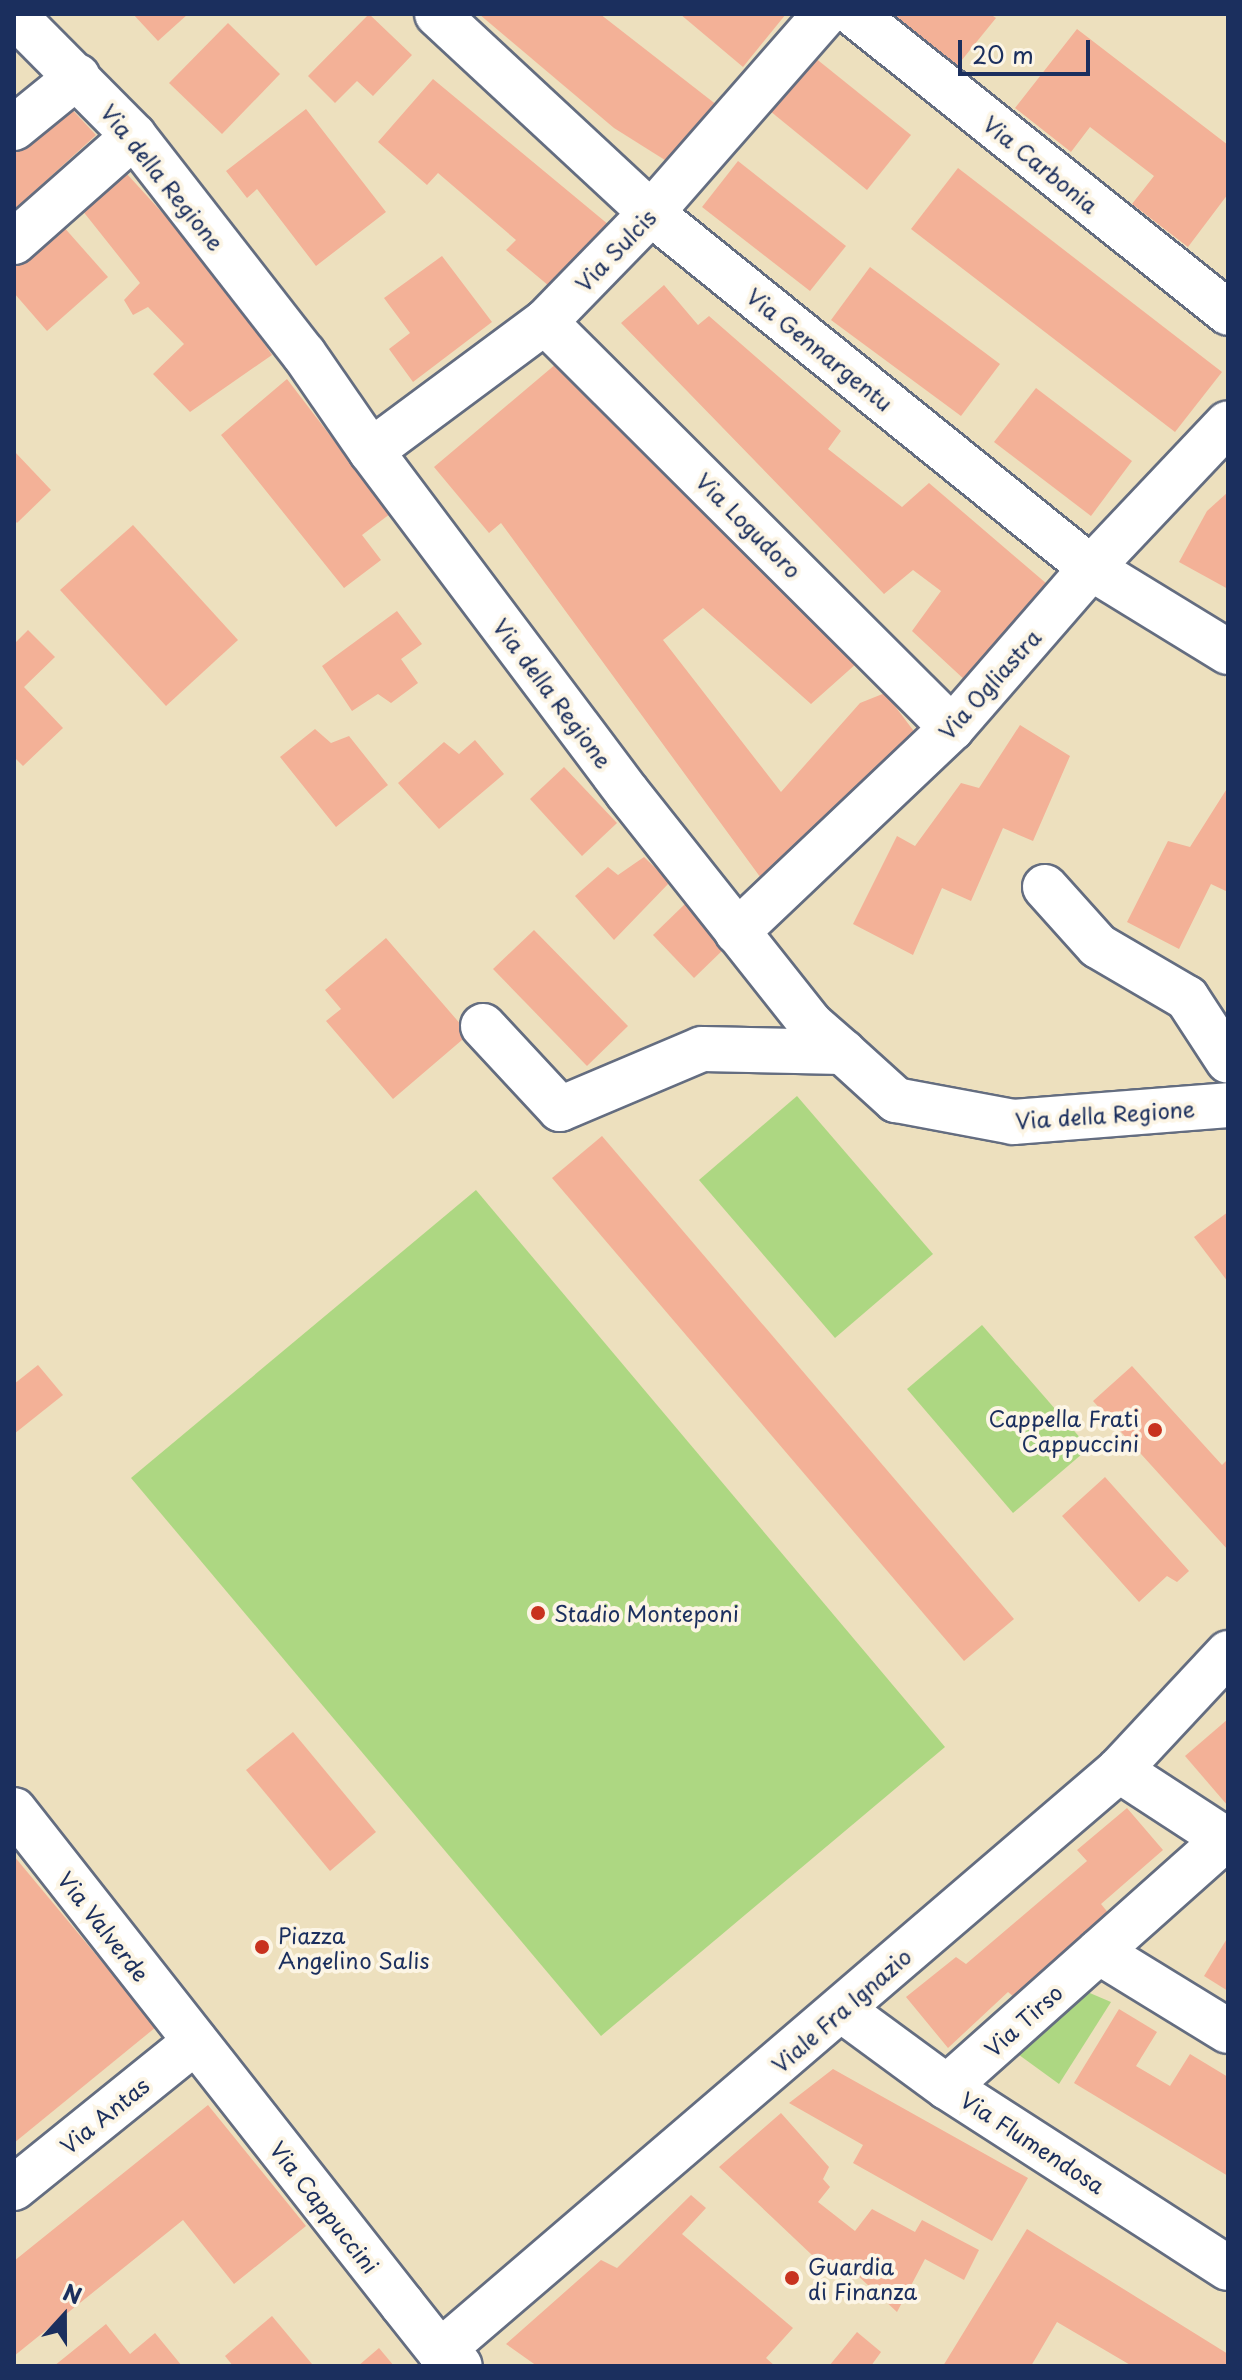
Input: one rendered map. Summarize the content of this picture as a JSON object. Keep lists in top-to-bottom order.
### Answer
{
  "streets": {
    "street": [
      "Via Carbonia",
      "Via della Regione",
      "Via Sulcis",
      "Via Gennargentu",
      "Via Logudoro",
      "Via Ogliastra",
      "Via Valverde",
      "Viale Fra Ignazio",
      "Via Tirso",
      "Via Antas",
      "Via Flumendosa",
      "Via Cappuccini"
    ]
  },
  "crossings": [
    ["Via della Regione", "Via Sulcis"],
    ["Via della Regione", "Via Ogliastra"],
    ["Via Sulcis", "Via Gennargentu"],
    ["Via Sulcis", "Via Logudoro"],
    ["Via Gennargentu", "Via Ogliastra"],
    ["Via Logudoro", "Via Ogliastra"],
    ["Via Valverde", "Via Antas"],
    ["Via Valverde", "Via Cappuccini"],
    ["Viale Fra Ignazio", "Via Flumendosa"],
    ["Viale Fra Ignazio", "Via Cappuccini"],
    ["Via Tirso", "Via Flumendosa"],
    ["Via Antas", "Via Cappuccini"]
  ],
  "places": [
    "Cappella Frati Cappuccini",
    "Stadio Monteponi",
    "Piazza Angelino Salis",
    "Guardia di Finanza"
  ],
  "scale_bar": "20 m",
  "north": "top"
}
